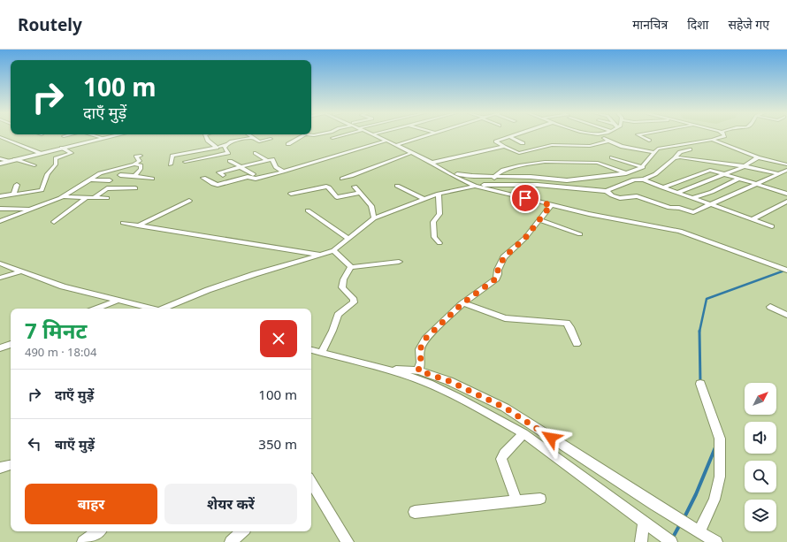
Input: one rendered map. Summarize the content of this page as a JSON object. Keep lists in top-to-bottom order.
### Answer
{
  "north": "top right",
  "page": {
    "header": "Routely",
    "nav": ["मानचित्र", "दिशा", "सहेजे गए"],
    "turn": ["100 m", "दाएँ मुड़ें"],
    "heading": ["7 मिनट", "490 m · 18:04"],
    "list": [
      {
        "name": "दाएँ मुड़ें",
        "value": "100 m"
      },
      {
        "name": "बाएँ मुड़ें",
        "value": "350 m"
      }
    ],
    "buttons": ["बाहर", "शेयर करें"]
  }
}
